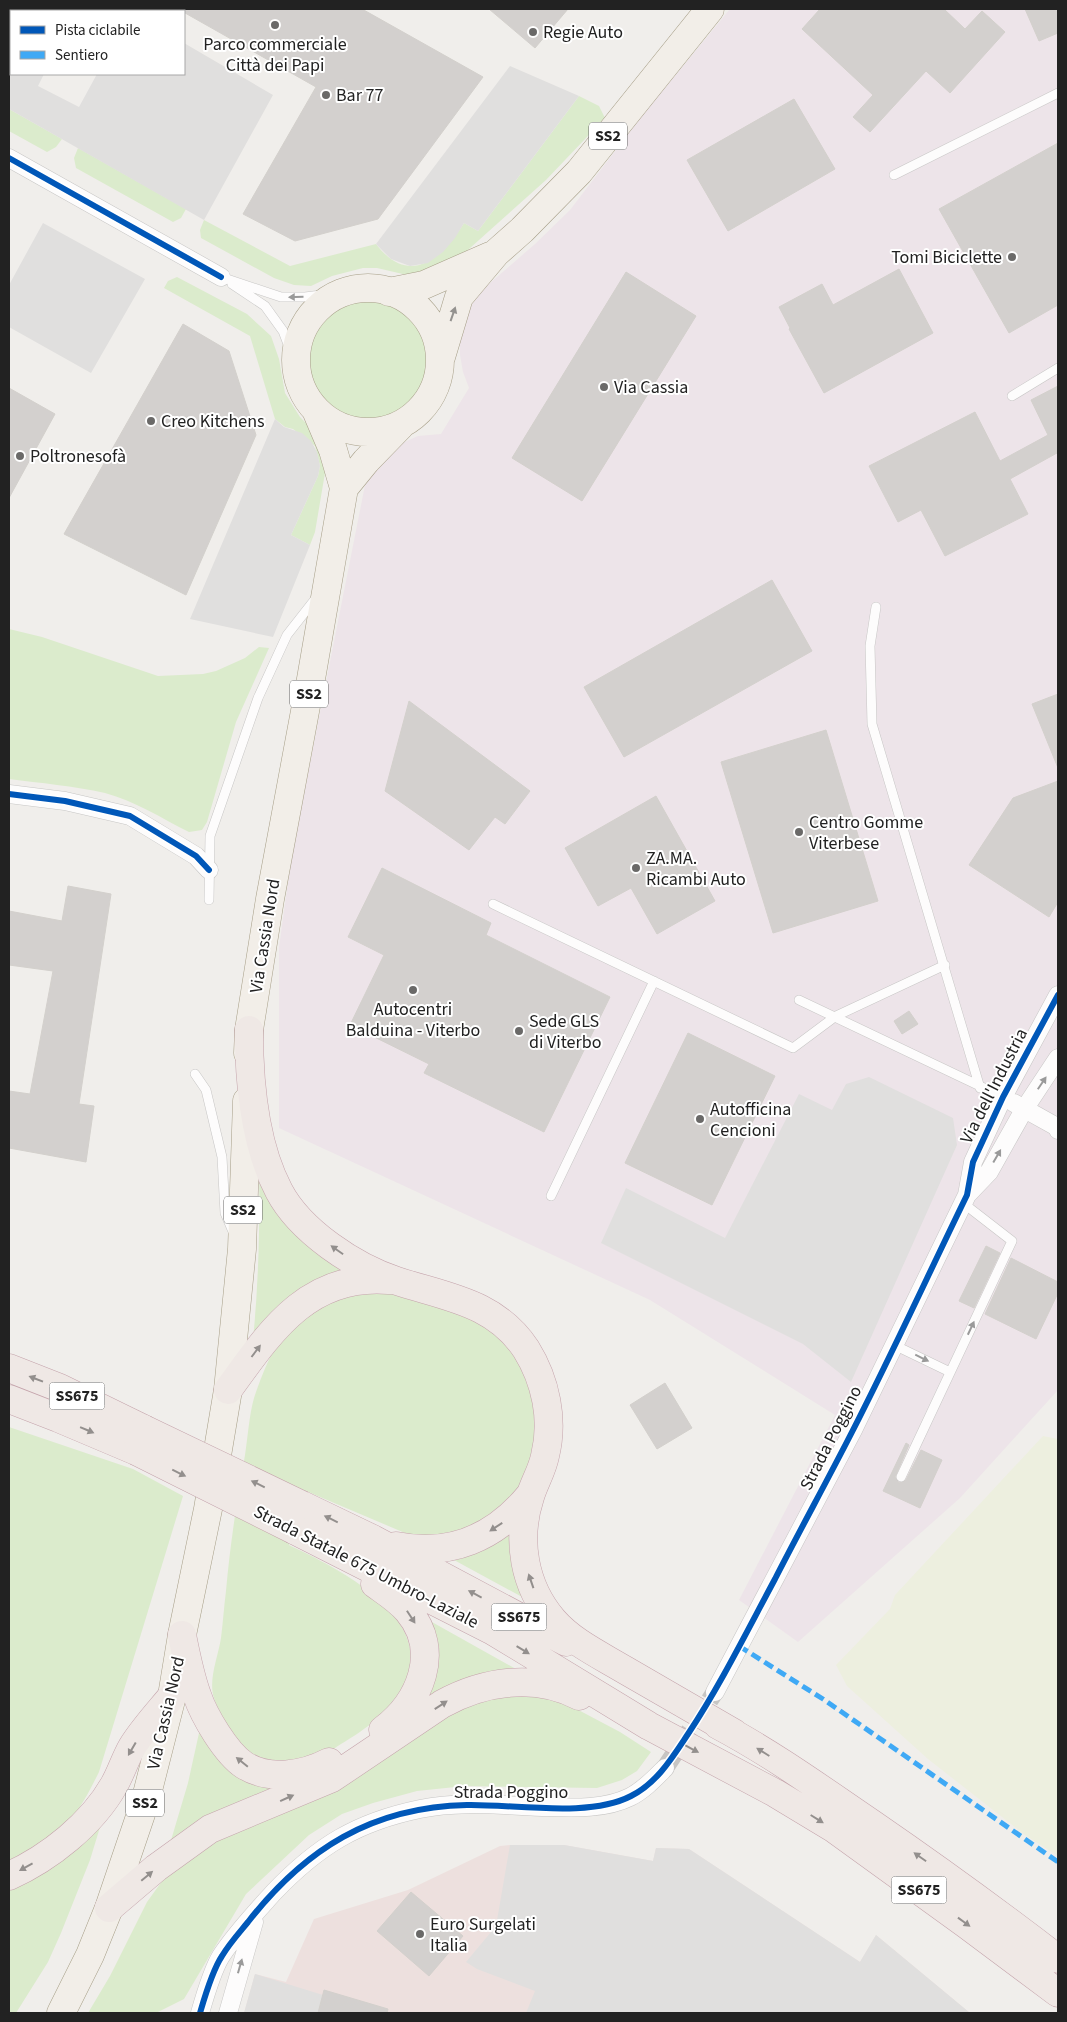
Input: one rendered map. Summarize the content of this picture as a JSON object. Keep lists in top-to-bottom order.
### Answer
{
  "streets": {
    "highway": ["SS675", "Strada Statale 675 Umbro-Laziale"],
    "main road": ["SS2", "Via Cassia Nord"],
    "street": ["Via dell'Industria", "Strada Poggino"]
  },
  "crossings": [
    ["SS2", "Via Cassia Nord"],
    ["Via dell'Industria", "Strada Poggino"]
  ],
  "places": [
    "Parco commerciale Città dei Papi",
    "Regie Auto",
    "Bar 77",
    "Tomi Biciclette",
    "Via Cassia",
    "Creo Kitchens",
    "Poltronesofà",
    "Centro Gomme Viterbese",
    "ZA.MA. Ricambi Auto",
    "Autocentri Balduina - Viterbo",
    "Sede GLS di Viterbo",
    "Autofficina Cencioni",
    "Euro Surgelati Italia"
  ],
  "legend": ["Pista ciclabile", "Sentiero"]
}
